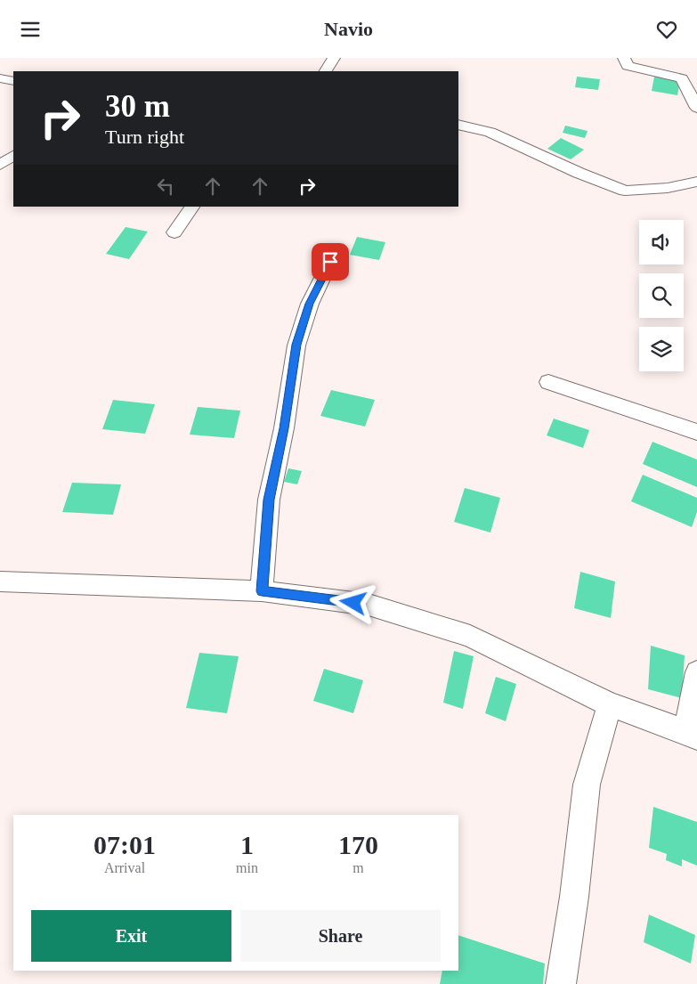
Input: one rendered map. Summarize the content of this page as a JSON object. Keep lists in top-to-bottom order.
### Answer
{
  "page": {
    "header": "Navio",
    "turn": ["30 m", "Turn right"],
    "eta": [
      "07:01",
      "Arrival",
      "1",
      "min",
      "170",
      "m"
    ],
    "buttons": ["Exit", "Share"]
  }
}
